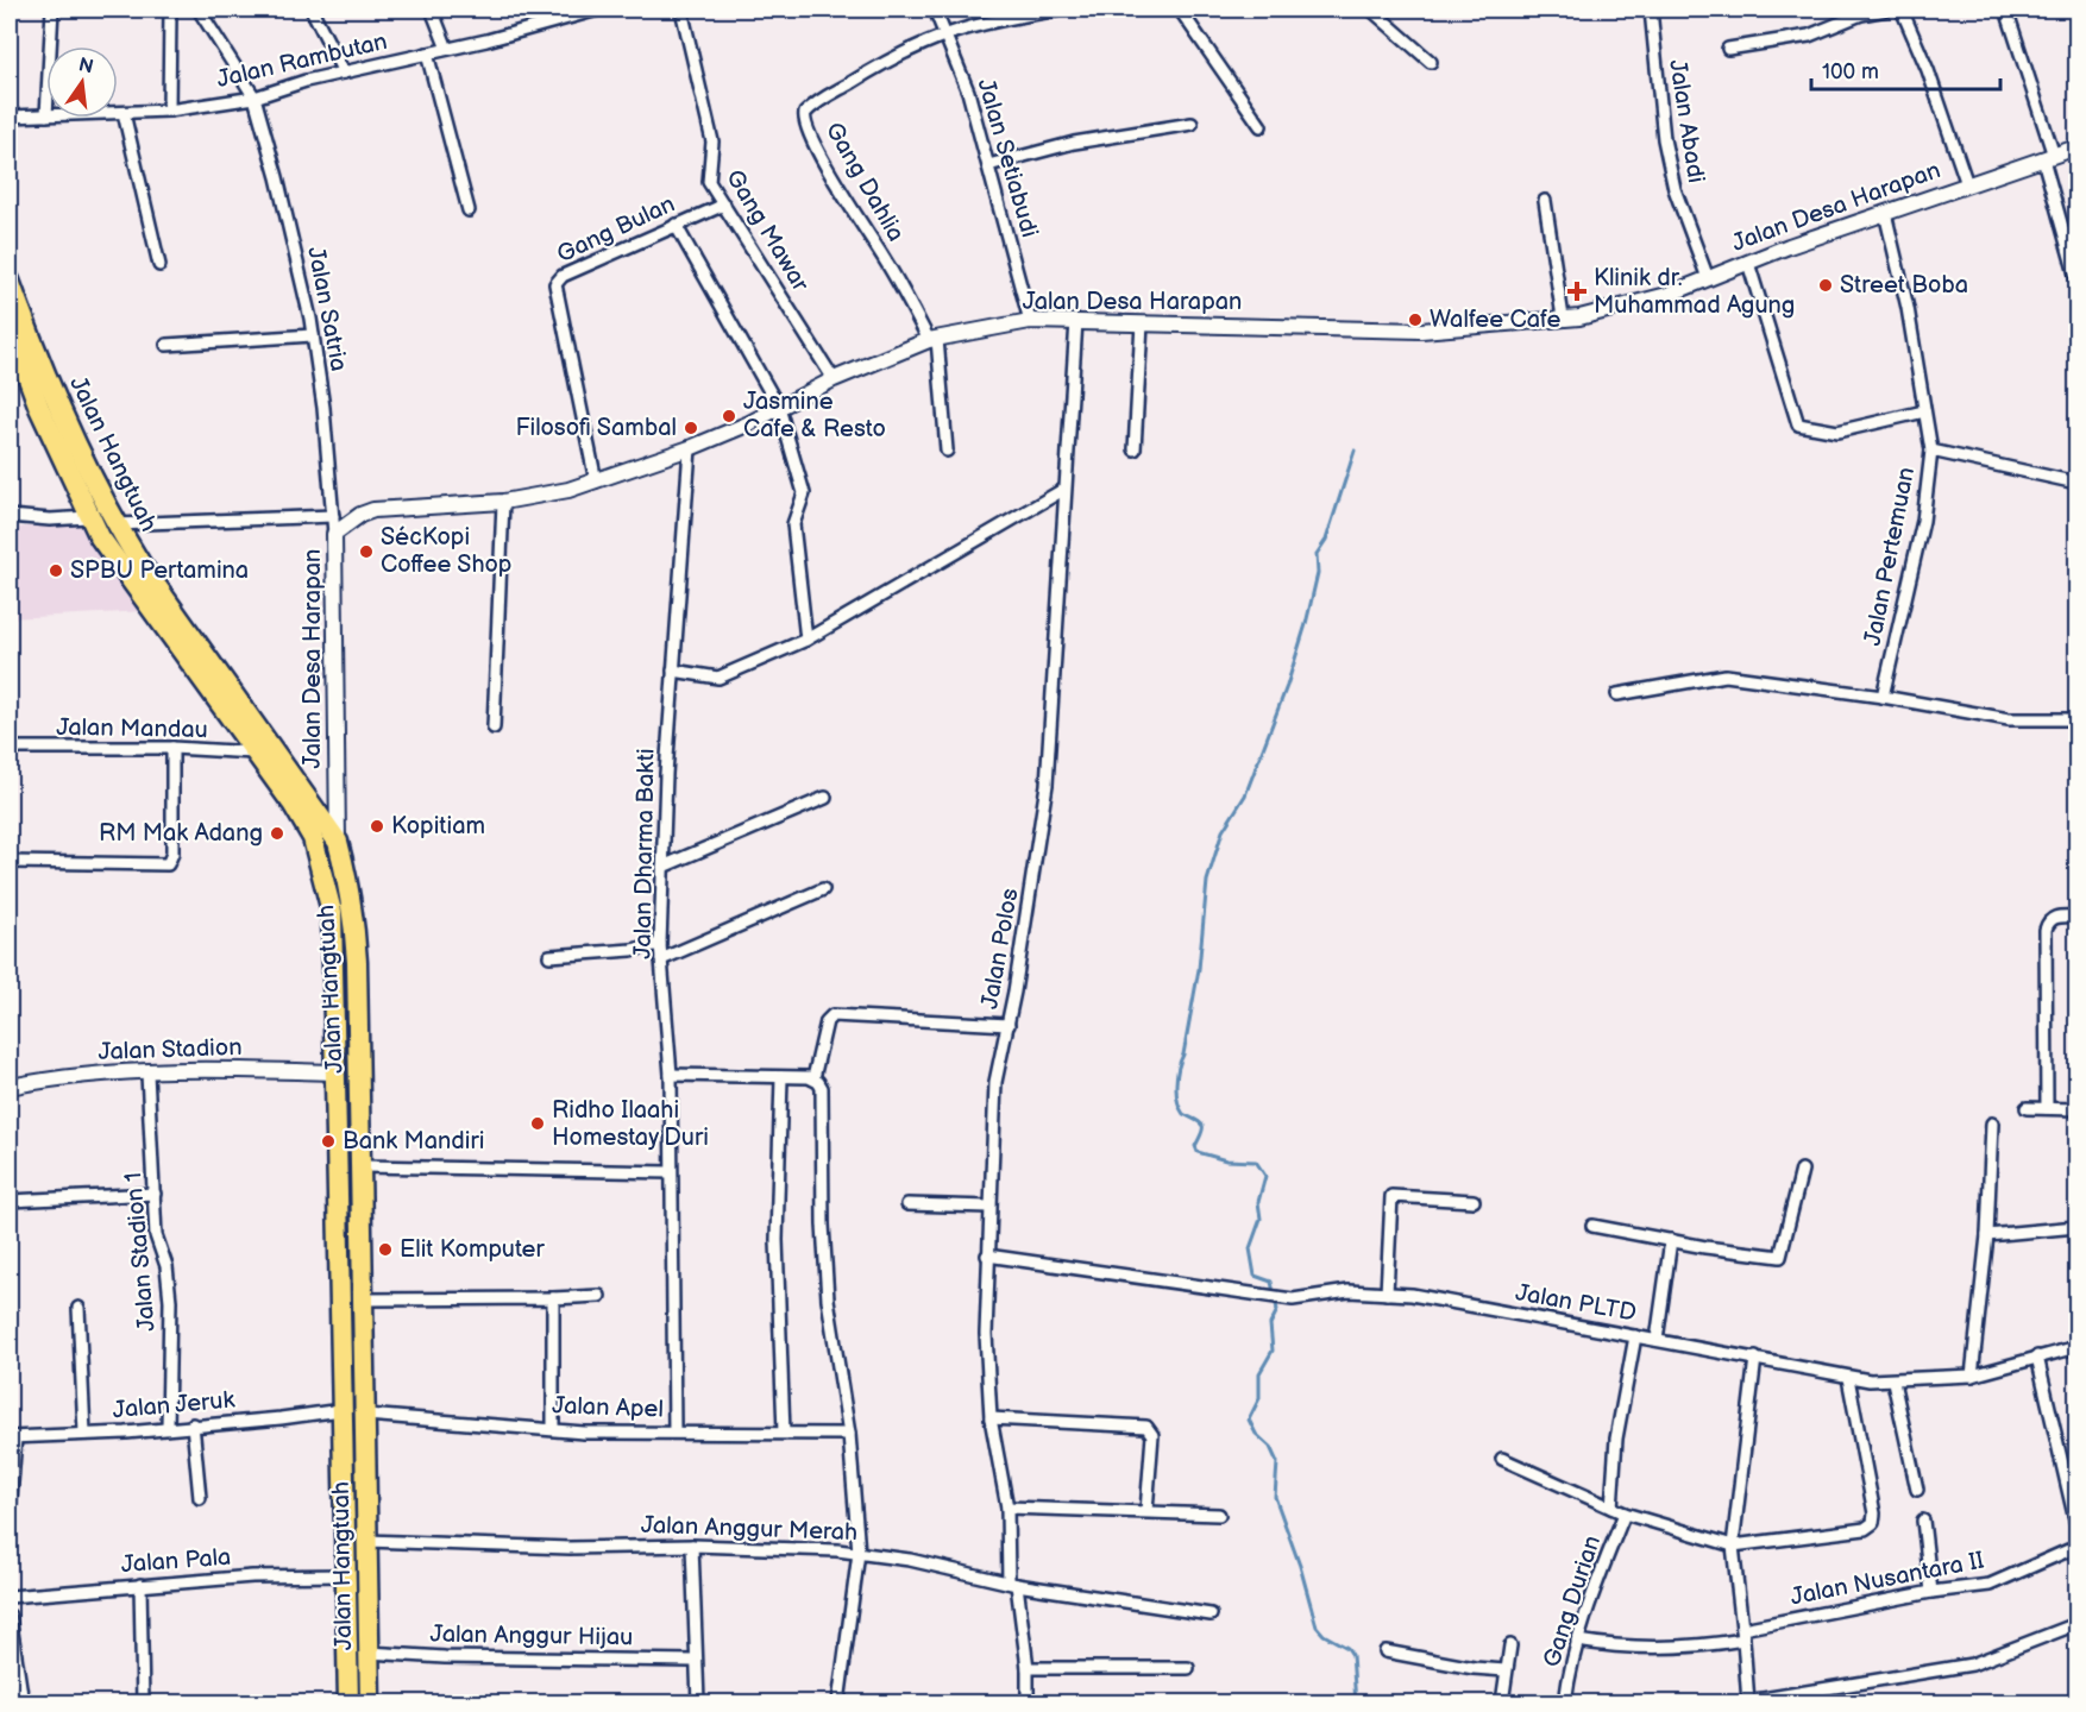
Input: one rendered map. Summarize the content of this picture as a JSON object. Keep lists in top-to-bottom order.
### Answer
{
  "streets": {
    "highway": ["Jalan Hangtuah"],
    "street": [
      "Jalan Rambutan",
      "Jalan Abadi",
      "Jalan Setiabudi",
      "Gang Dahlia",
      "Jalan Desa Harapan",
      "Gang Bulan",
      "Gang Mawar",
      "Jalan Satria",
      "Jalan Pertemuan",
      "Jalan Mandau",
      "Jalan Dharma Bakti",
      "Jalan Polos",
      "Jalan Stadion",
      "Jalan Stadion 1",
      "Jalan PLTD",
      "Jalan Jeruk",
      "Jalan Apel",
      "Jalan Anggur Merah",
      "Jalan Pala",
      "Jalan Nusantara II",
      "Gang Durian",
      "Jalan Anggur Hijau"
    ]
  },
  "crossings": [
    ["Jalan Rambutan", "Jalan Satria"],
    ["Jalan Abadi", "Jalan Desa Harapan"],
    ["Jalan Setiabudi", "Gang Dahlia"],
    ["Jalan Setiabudi", "Jalan Desa Harapan"],
    ["Gang Dahlia", "Jalan Desa Harapan"],
    ["Jalan Desa Harapan", "Gang Bulan"],
    ["Jalan Desa Harapan", "Gang Mawar"],
    ["Jalan Desa Harapan", "Jalan Satria"],
    ["Jalan Desa Harapan", "Jalan Hangtuah"],
    ["Jalan Desa Harapan", "Jalan Pertemuan"],
    ["Jalan Desa Harapan", "Jalan Dharma Bakti"],
    ["Jalan Desa Harapan", "Jalan Polos"],
    ["Gang Bulan", "Gang Mawar"],
    ["Jalan Hangtuah", "Jalan Mandau"],
    ["Jalan Hangtuah", "Jalan Stadion"],
    ["Jalan Hangtuah", "Jalan Jeruk"],
    ["Jalan Hangtuah", "Jalan Apel"],
    ["Jalan Hangtuah", "Jalan Anggur Merah"],
    ["Jalan Hangtuah", "Jalan Pala"],
    ["Jalan Hangtuah", "Jalan Anggur Hijau"],
    ["Jalan Dharma Bakti", "Jalan Apel"],
    ["Jalan Polos", "Jalan PLTD"],
    ["Jalan Polos", "Jalan Anggur Merah"],
    ["Jalan Stadion", "Jalan Stadion 1"],
    ["Jalan Stadion 1", "Jalan Jeruk"],
    ["Jalan Nusantara II", "Gang Durian"]
  ],
  "places": {
    "other": [
      "Street Boba",
      "Walfee Cafe",
      "Jasmine Cafe & Resto",
      "Filosofi Sambal",
      "SécKopi Coffee Shop",
      "SPBU Pertamina",
      "Kopitiam",
      "RM Mak Adang",
      "Ridho Ilaahi Homestay Duri",
      "Bank Mandiri",
      "Elit Komputer"
    ],
    "health": ["Klinik dr. Muhammad Agung"]
  },
  "scale_bar": "100 m",
  "north": "top"
}
